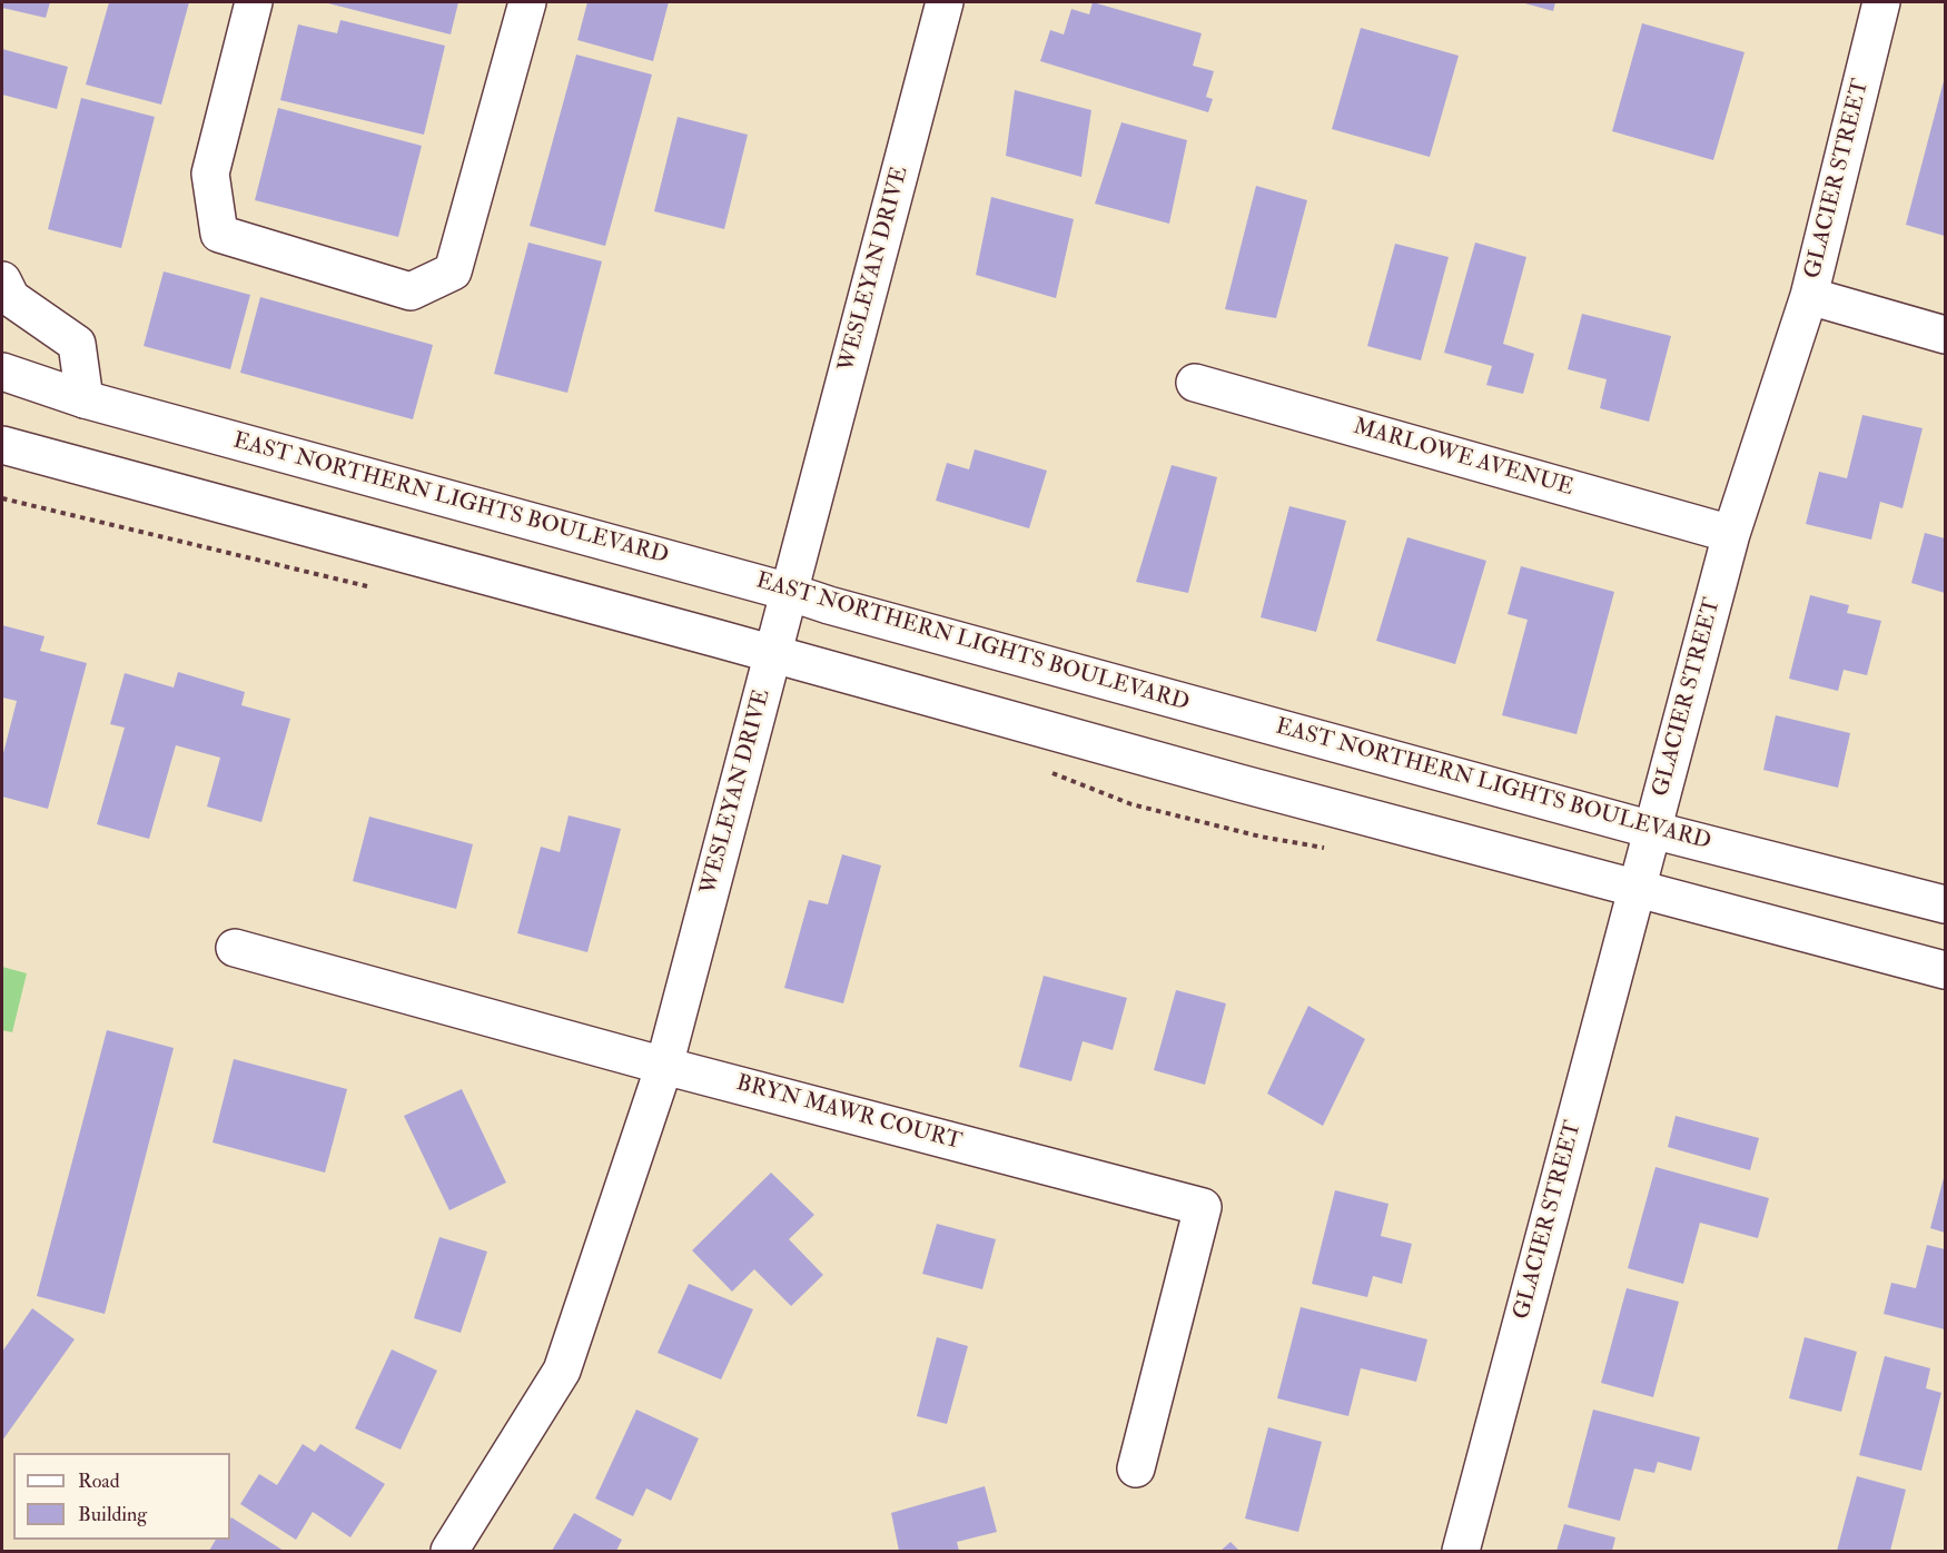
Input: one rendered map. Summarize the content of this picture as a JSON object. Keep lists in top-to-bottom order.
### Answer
{
  "streets": {
    "street": [
      "GLACIER STREET",
      "WESLEYAN DRIVE",
      "MARLOWE AVENUE",
      "EAST NORTHERN LIGHTS BOULEVARD",
      "BRYN MAWR COURT"
    ]
  },
  "crossings": [
    ["GLACIER STREET", "MARLOWE AVENUE"],
    ["GLACIER STREET", "EAST NORTHERN LIGHTS BOULEVARD"],
    ["WESLEYAN DRIVE", "EAST NORTHERN LIGHTS BOULEVARD"],
    ["WESLEYAN DRIVE", "BRYN MAWR COURT"]
  ],
  "legend": ["Road", "Building"]
}
